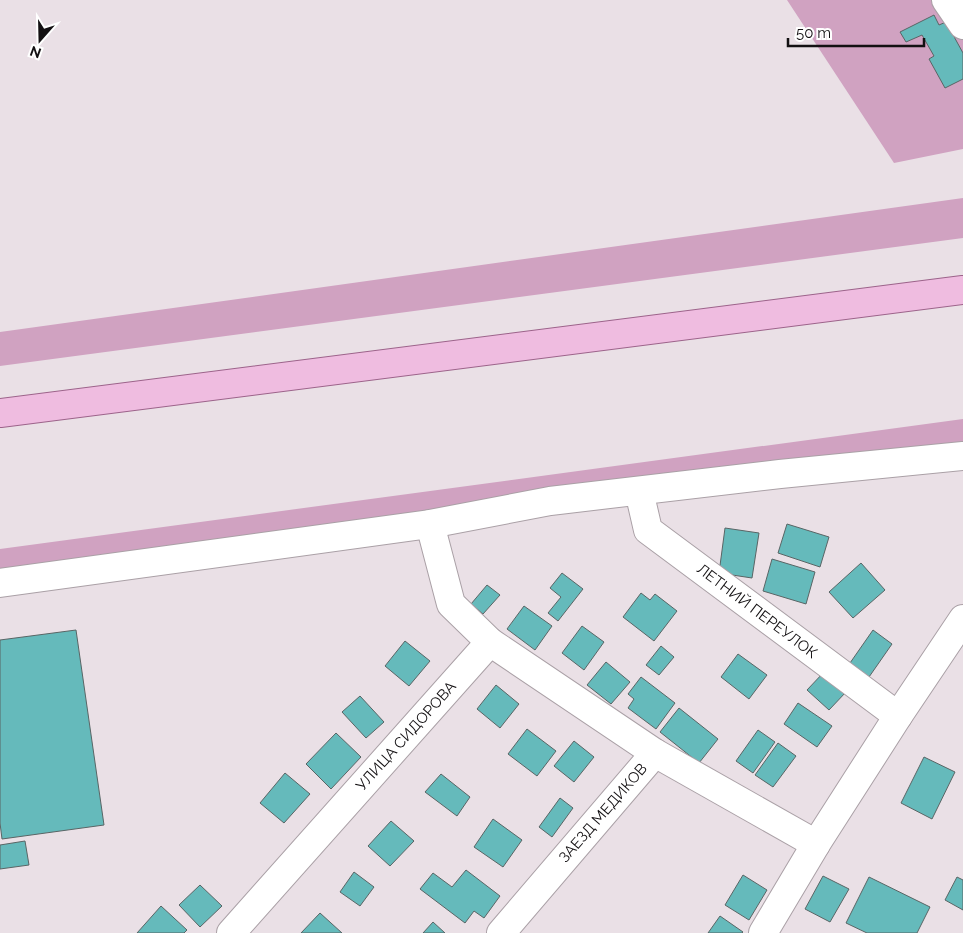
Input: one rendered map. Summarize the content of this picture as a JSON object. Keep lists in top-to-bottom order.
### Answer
{
  "streets": {
    "street": ["ЛЕТНИЙ ПЕРЕУЛОК", "УЛИЦА СИДОРОВА", "ЗАЕЗД МЕДИКОВ"]
  },
  "crossings": [
    ["УЛИЦА СИДОРОВА", "ЗАЕЗД МЕДИКОВ"]
  ],
  "scale_bar": "50 m",
  "north": "bottom"
}
